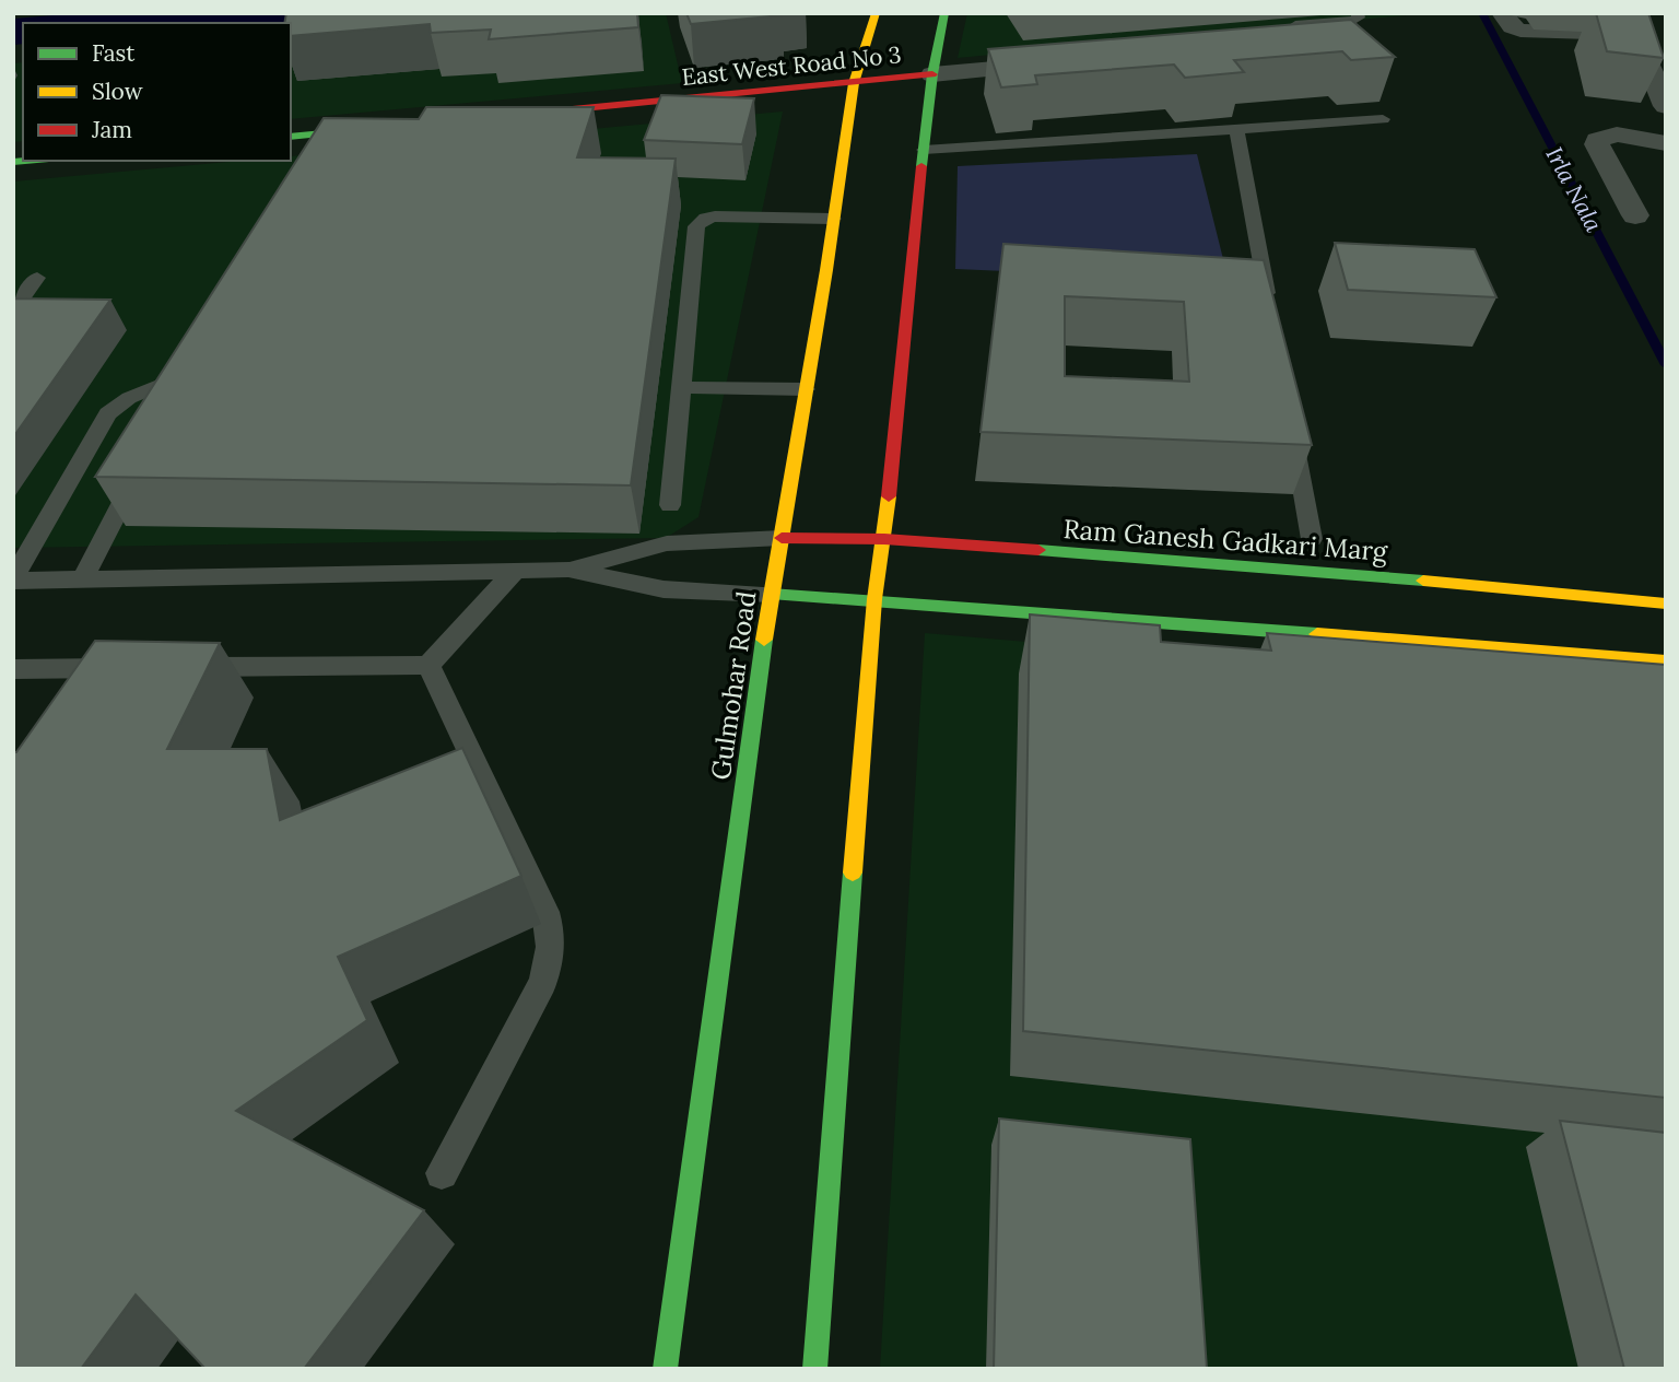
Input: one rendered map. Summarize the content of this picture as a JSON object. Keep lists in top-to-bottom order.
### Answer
{
  "streets": {
    "main road": ["East West Road No 3", "Ram Ganesh Gadkari Marg", "Gulmohar Road"]
  },
  "crossings": [
    ["East West Road No 3", "Gulmohar Road"],
    ["Ram Ganesh Gadkari Marg", "Gulmohar Road"]
  ],
  "water": ["Irla Nala"],
  "legend": ["Fast", "Slow", "Jam"]
}
